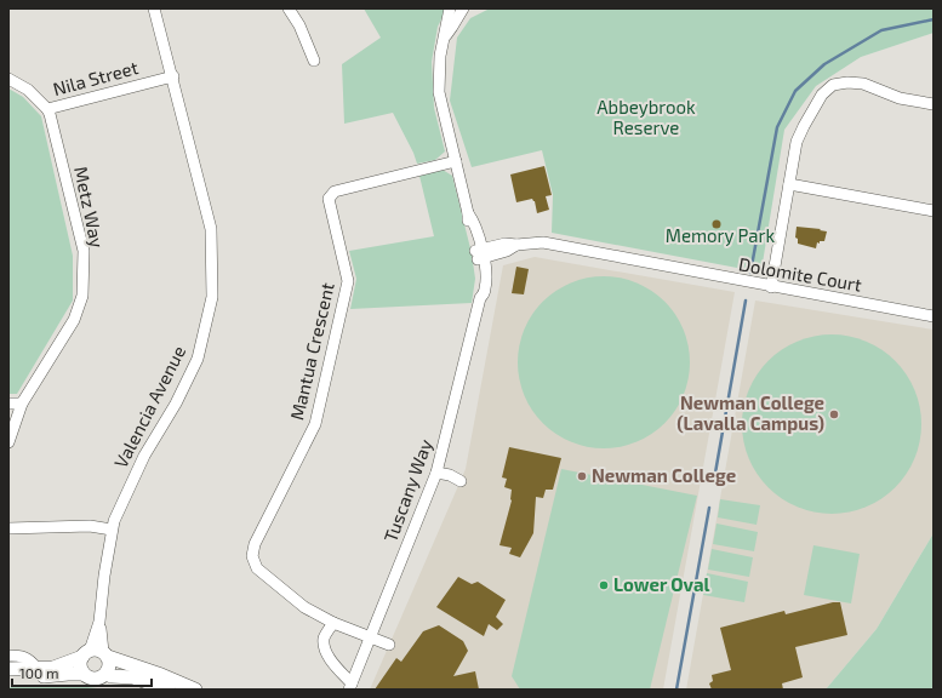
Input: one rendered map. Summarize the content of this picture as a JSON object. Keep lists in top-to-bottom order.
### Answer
{
  "streets": {
    "street": [
      "Nila Street",
      "Metz Way",
      "Dolomite Court",
      "Mantua Crescent",
      "Valencia Avenue",
      "Tuscany Way"
    ]
  },
  "crossings": [
    ["Nila Street", "Metz Way"],
    ["Nila Street", "Valencia Avenue"],
    ["Dolomite Court", "Tuscany Way"],
    ["Mantua Crescent", "Tuscany Way"]
  ],
  "parks": ["Abbeybrook Reserve", "Memory Park"],
  "places": ["Newman College (Lavalla Campus)", "Newman College", "Lower Oval"],
  "scale_bar": "100 m"
}
